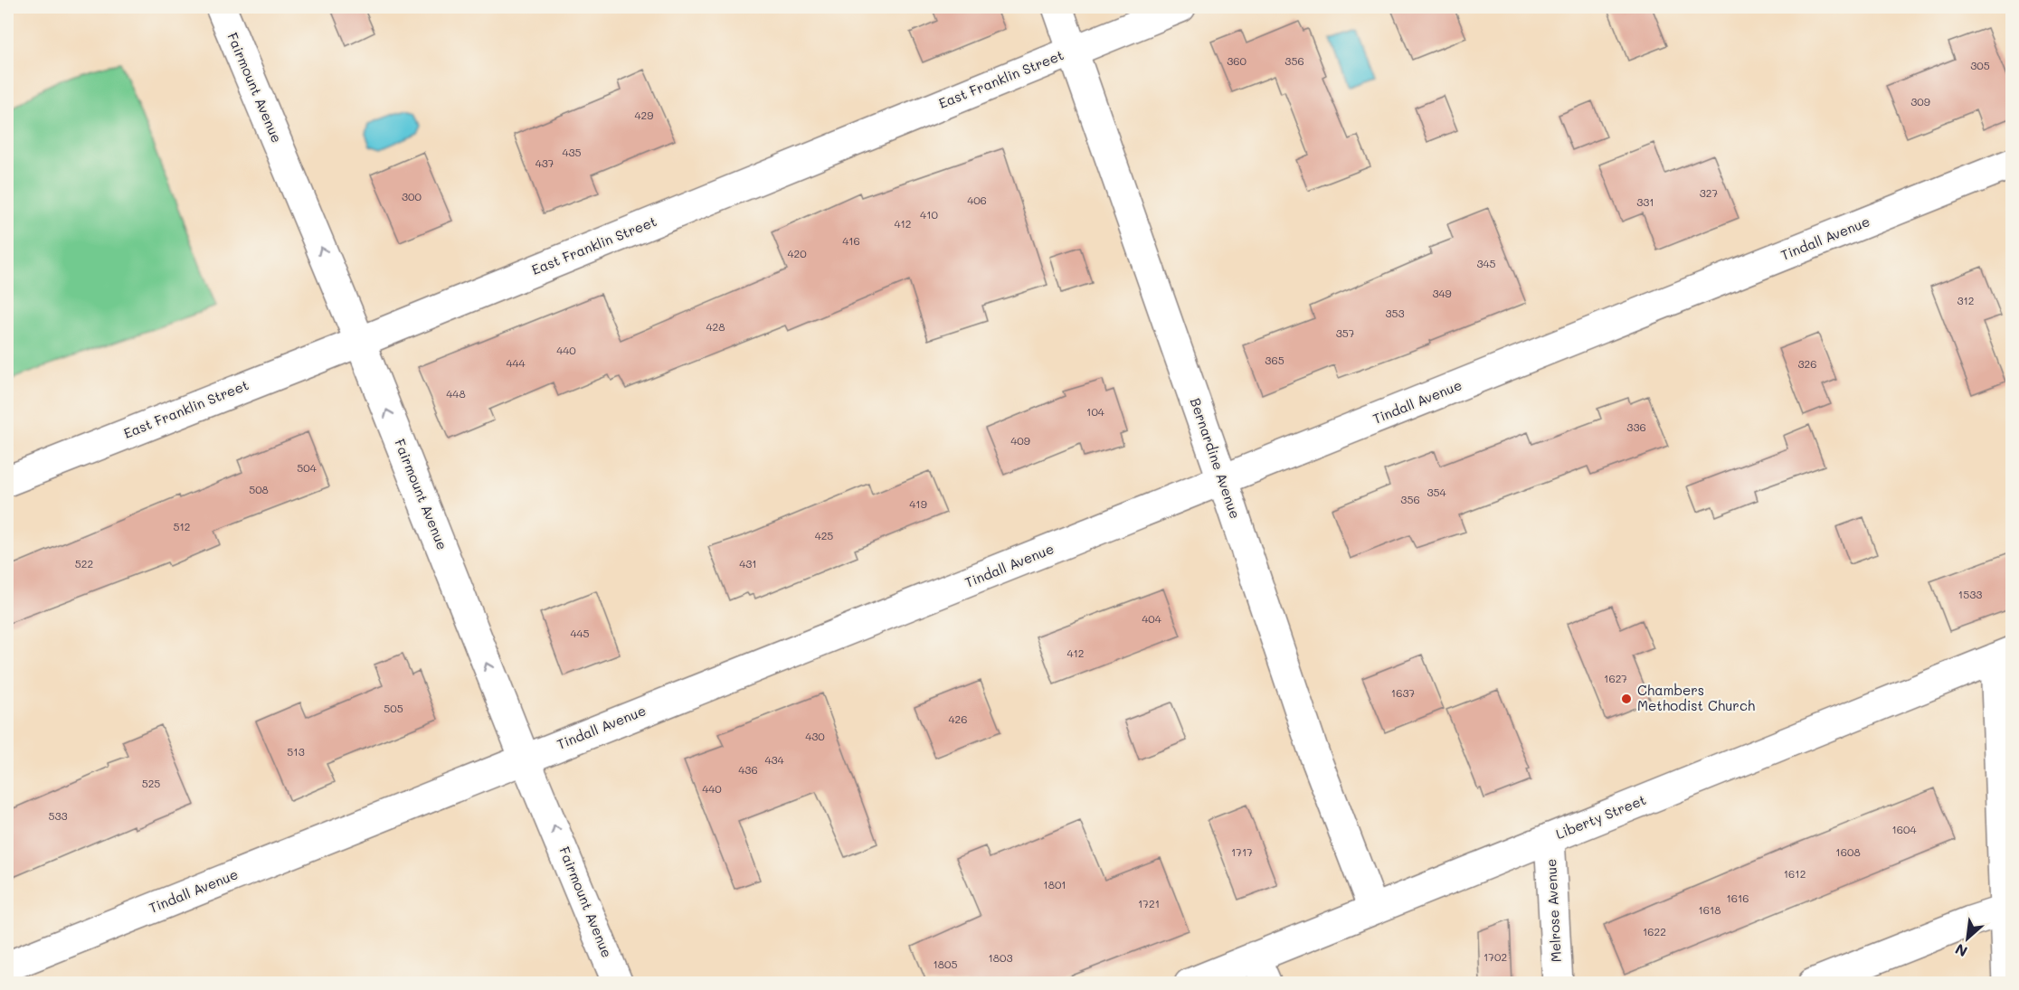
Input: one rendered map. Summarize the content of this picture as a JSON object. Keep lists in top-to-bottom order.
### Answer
{
  "streets": {
    "street": [
      "East Franklin Street",
      "Fairmount Avenue",
      "Tindall Avenue",
      "Bernardine Avenue",
      "Liberty Street",
      "Melrose Avenue"
    ]
  },
  "crossings": [
    ["East Franklin Street", "Fairmount Avenue"],
    ["East Franklin Street", "Bernardine Avenue"],
    ["Fairmount Avenue", "Tindall Avenue"],
    ["Tindall Avenue", "Bernardine Avenue"],
    ["Bernardine Avenue", "Liberty Street"],
    ["Liberty Street", "Melrose Avenue"]
  ],
  "one_way": ["Fairmount Avenue"],
  "places": ["Chambers Methodist Church"],
  "house_numbers": [
    "360",
    "356",
    "305",
    "309",
    "429",
    "435",
    "437",
    "327",
    "300",
    "406",
    "331",
    "410",
    "412",
    "416",
    "420",
    "345",
    "349",
    "312",
    "353",
    "428",
    "357",
    "440",
    "365",
    "444",
    "326",
    "448",
    "104",
    "336",
    "409",
    "504",
    "508",
    "354",
    "356",
    "419",
    "512",
    "425",
    "522",
    "431",
    "1533",
    "404",
    "445",
    "412",
    "1627",
    "1637",
    "505",
    "426",
    "430",
    "513",
    "434",
    "436",
    "525",
    "440",
    "533",
    "1604",
    "1717",
    "1608",
    "1612",
    "1801",
    "1616",
    "1721",
    "1618",
    "1622",
    "1702",
    "1803",
    "1805"
  ],
  "north": "bottom left"
}
